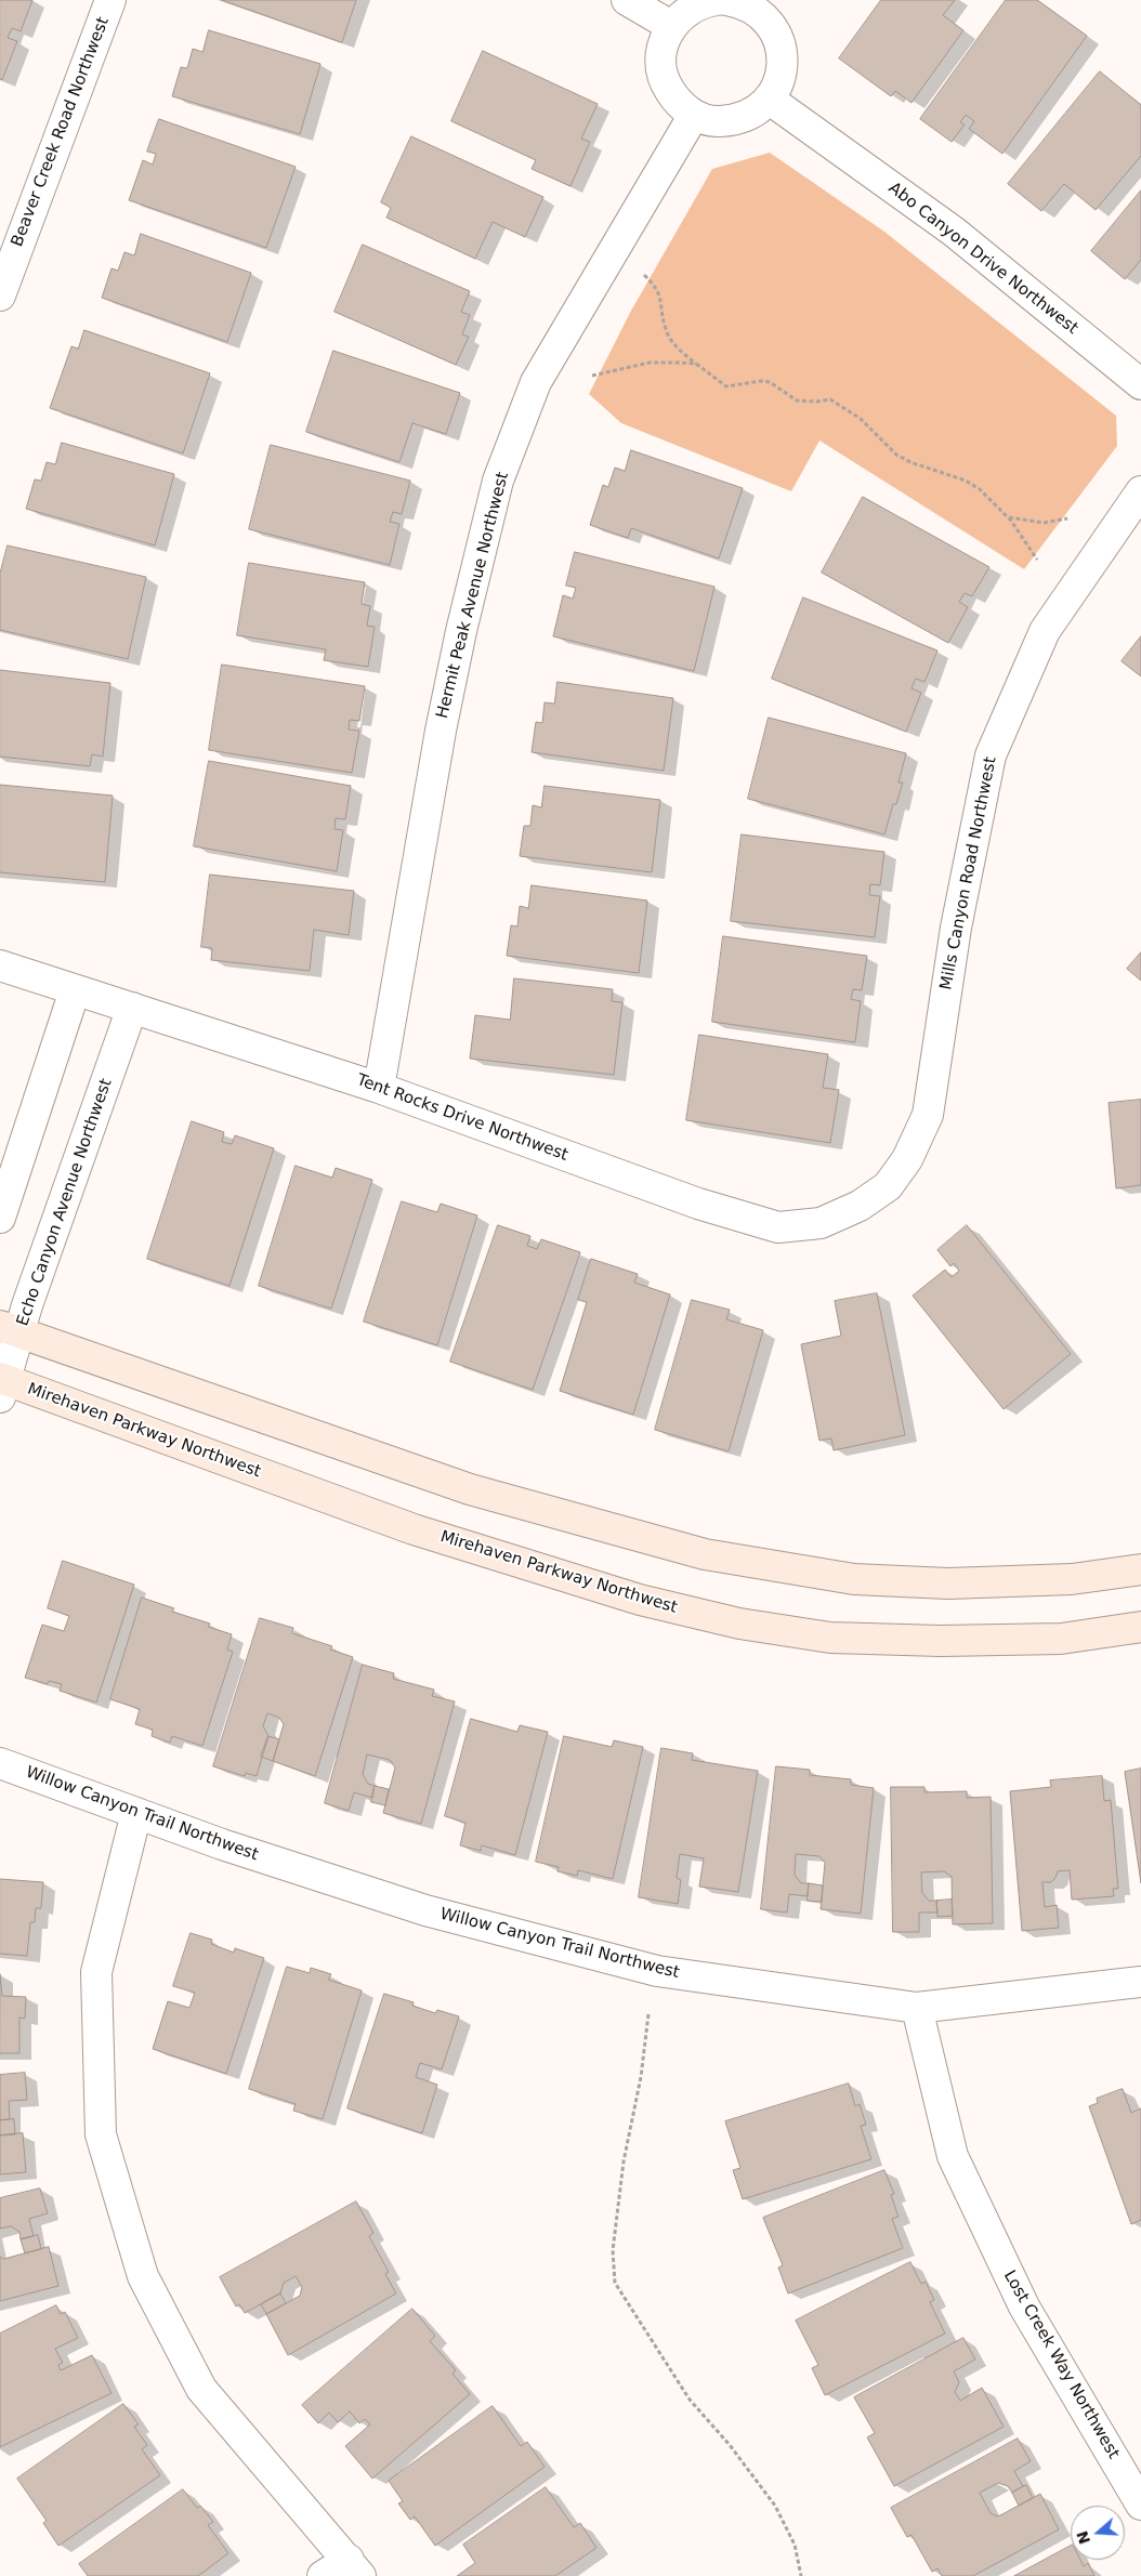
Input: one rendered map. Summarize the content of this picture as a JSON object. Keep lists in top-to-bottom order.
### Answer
{
  "streets": {
    "street": [
      "Beaver Creek Road Northwest",
      "Abo Canyon Drive Northwest",
      "Hermit Peak Avenue Northwest",
      "Mills Canyon Road Northwest",
      "Tent Rocks Drive Northwest",
      "Echo Canyon Avenue Northwest",
      "Mirehaven Parkway Northwest",
      "Willow Canyon Trail Northwest",
      "Lost Creek Way Northwest"
    ]
  },
  "crossings": [
    ["Hermit Peak Avenue Northwest", "Tent Rocks Drive Northwest"],
    ["Mills Canyon Road Northwest", "Tent Rocks Drive Northwest"],
    ["Tent Rocks Drive Northwest", "Echo Canyon Avenue Northwest"],
    ["Echo Canyon Avenue Northwest", "Mirehaven Parkway Northwest"],
    ["Willow Canyon Trail Northwest", "Lost Creek Way Northwest"]
  ],
  "north": "left"
}
